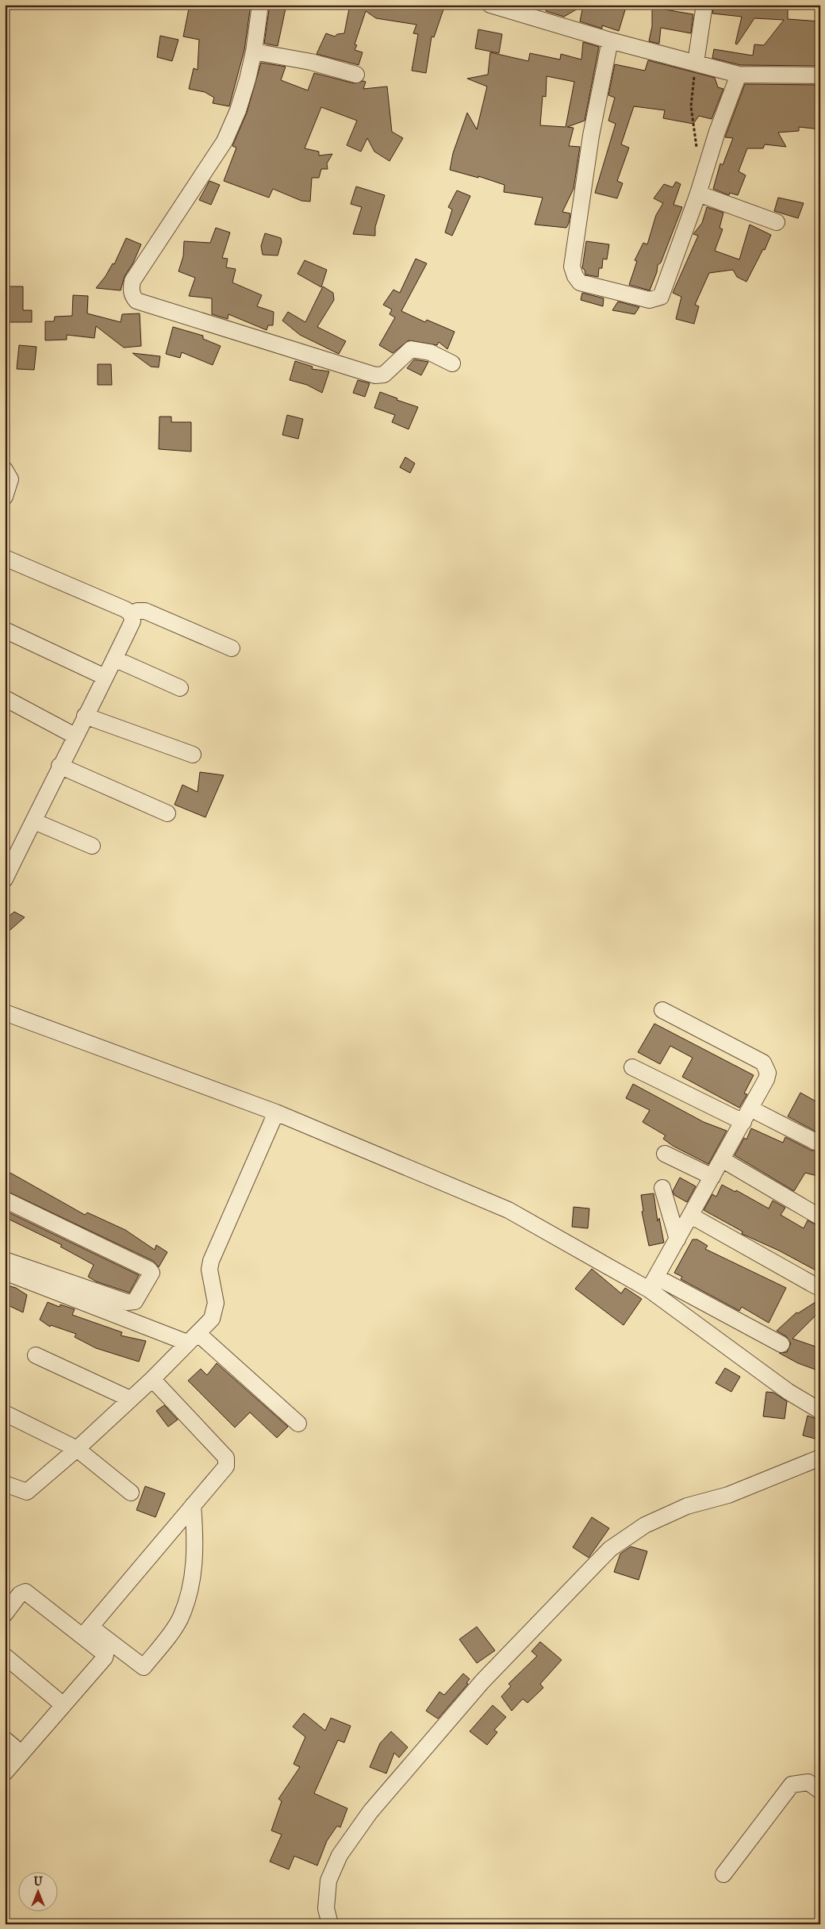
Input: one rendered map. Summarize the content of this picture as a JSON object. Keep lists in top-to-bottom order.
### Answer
{
  "north": "top"
}
